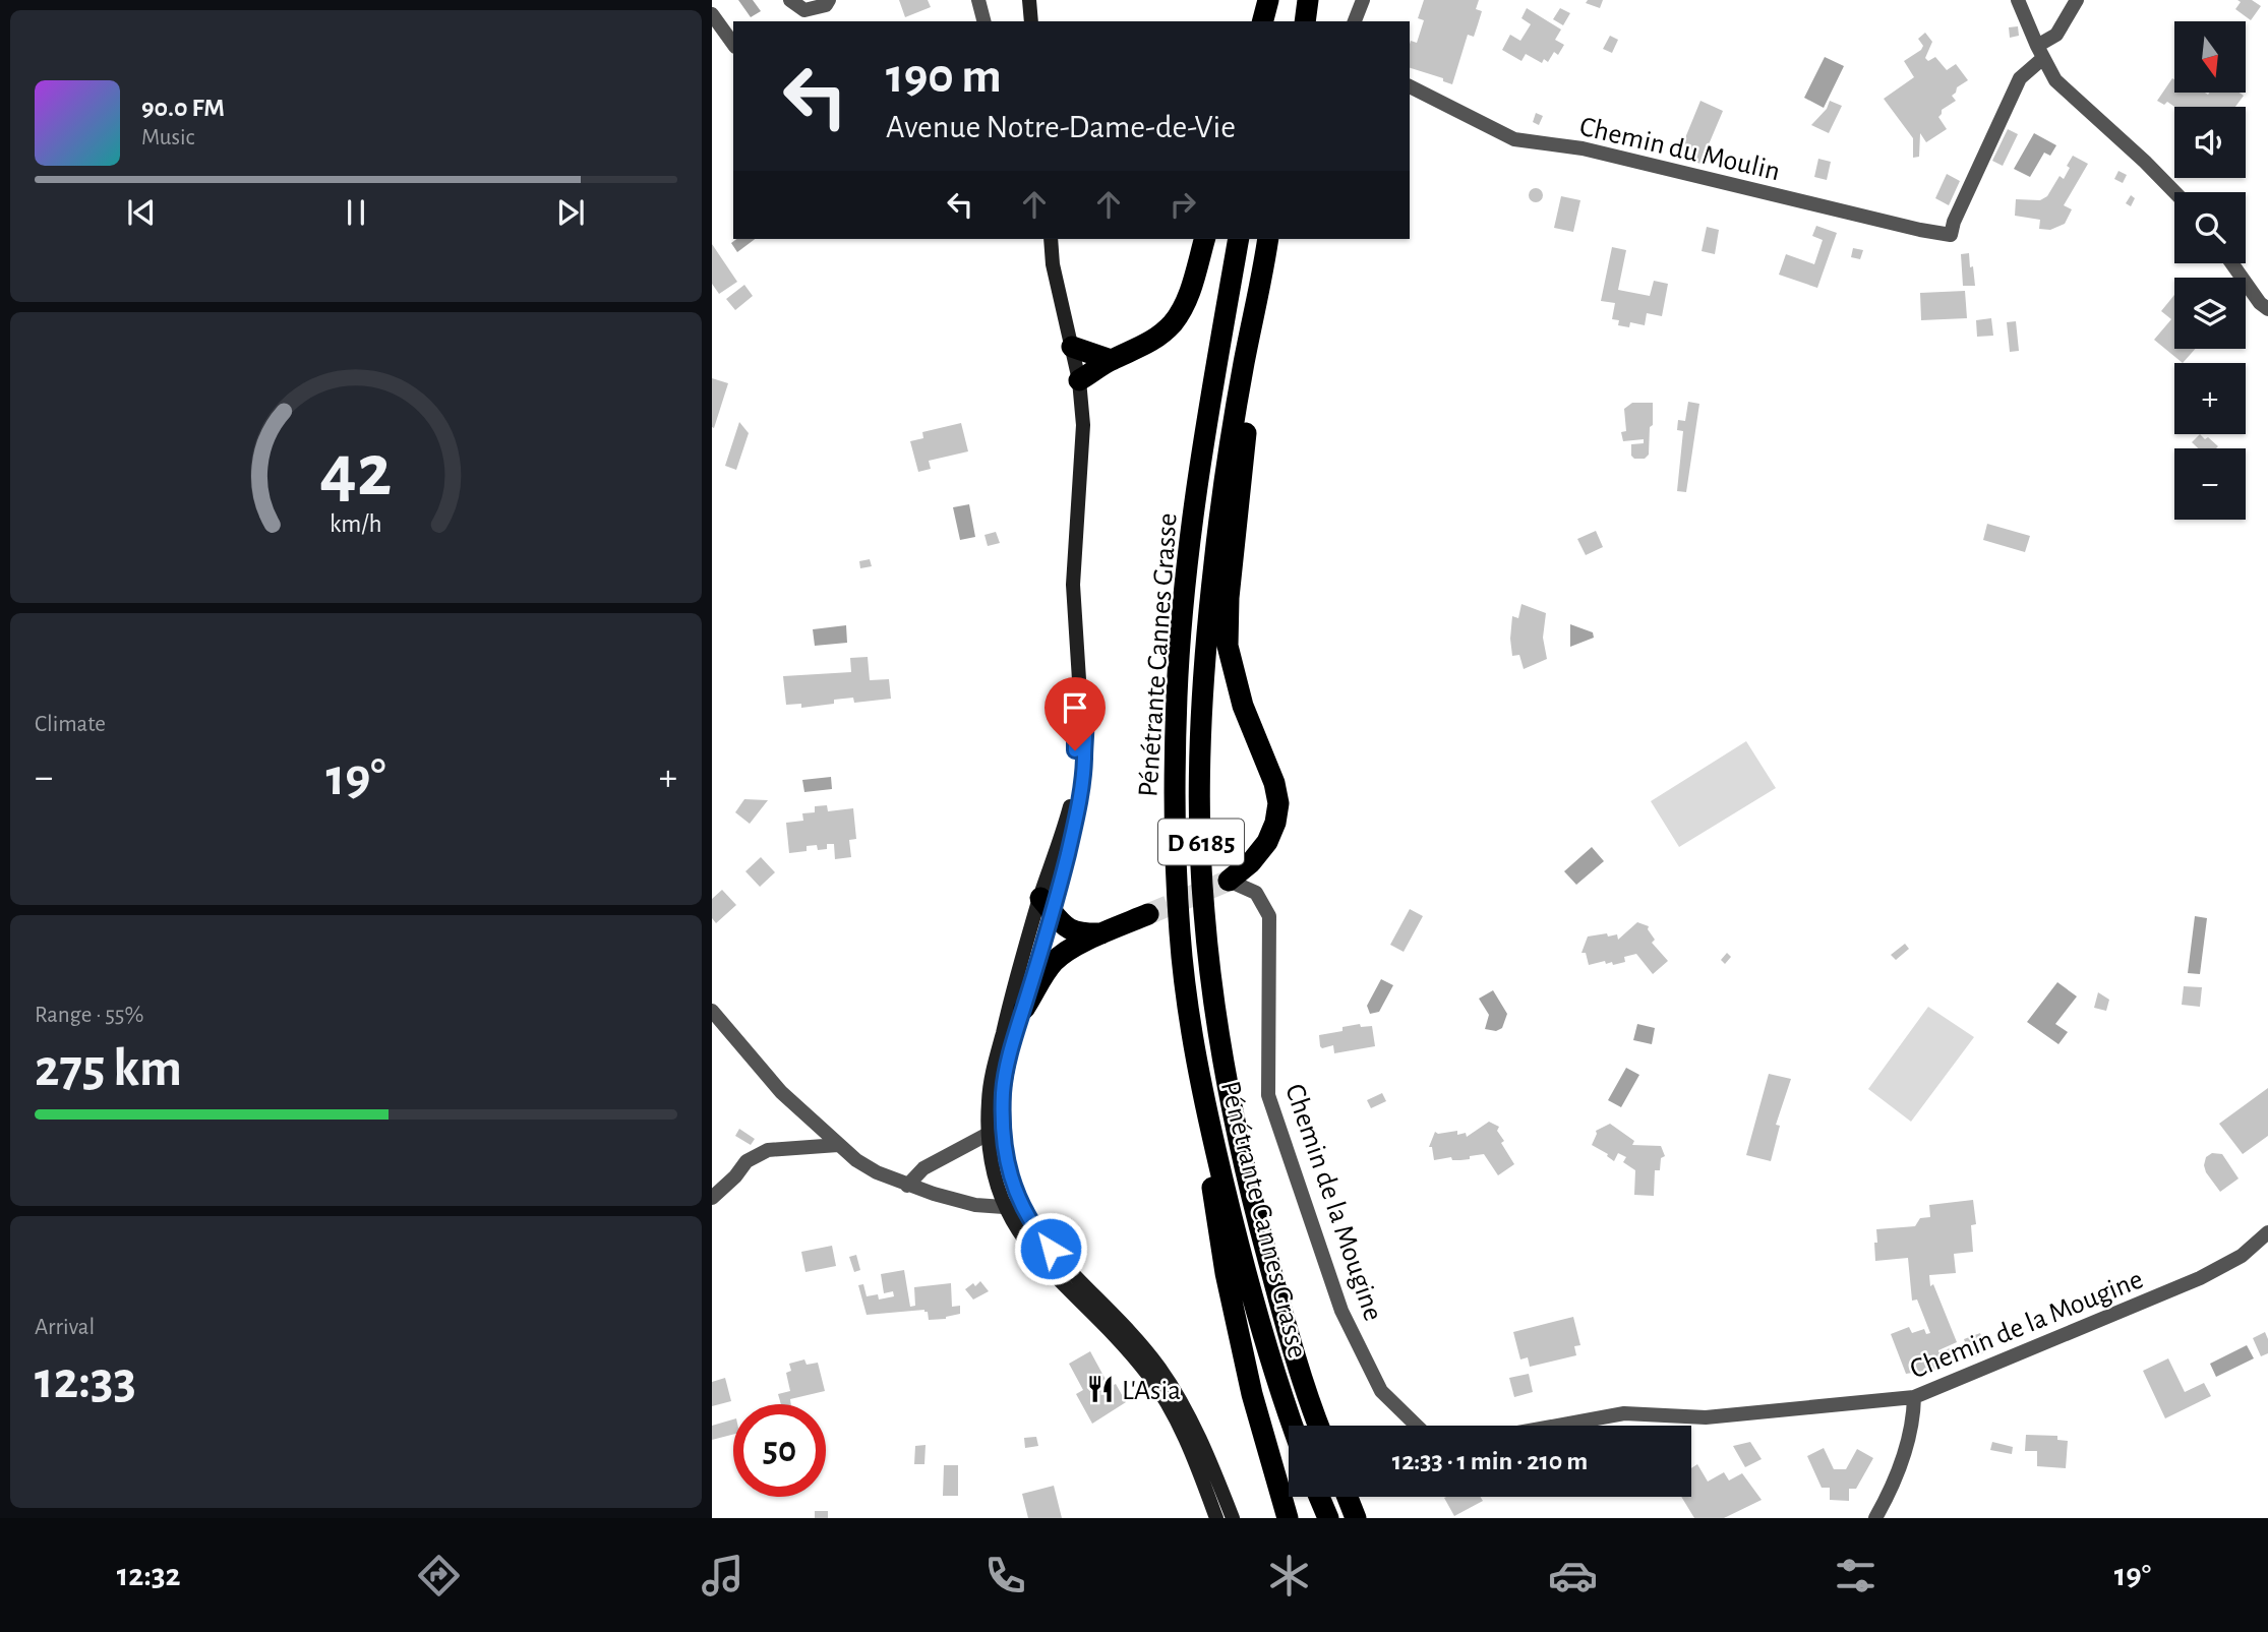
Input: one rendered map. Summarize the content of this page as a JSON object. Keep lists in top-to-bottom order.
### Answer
{
  "streets": {
    "highway": ["Pénétrante Cannes Grasse", "D 6185"],
    "street": ["Chemin du Moulin", "Chemin de la Mougine"]
  },
  "places": {
    "restaurant": ["L'Asia"]
  },
  "north": "bottom",
  "page": {
    "map_buttons": ["+", "−"],
    "turn": ["190 m", "Avenue Notre-Dame-de-Vie"],
    "song": ["90.0 FM", "Music"],
    "tile": [
      "Climate",
      ["Range · 55%", "275 km"],
      ["Arrival", "12:33"]
    ],
    "heat": ["−", "19°", "+"],
    "limit": "50",
    "trip": "12:33 · 1 min · 210 m",
    "tabs": ["12:32", "19°"],
    "gauge": ["42", "km/h"]
  }
}
